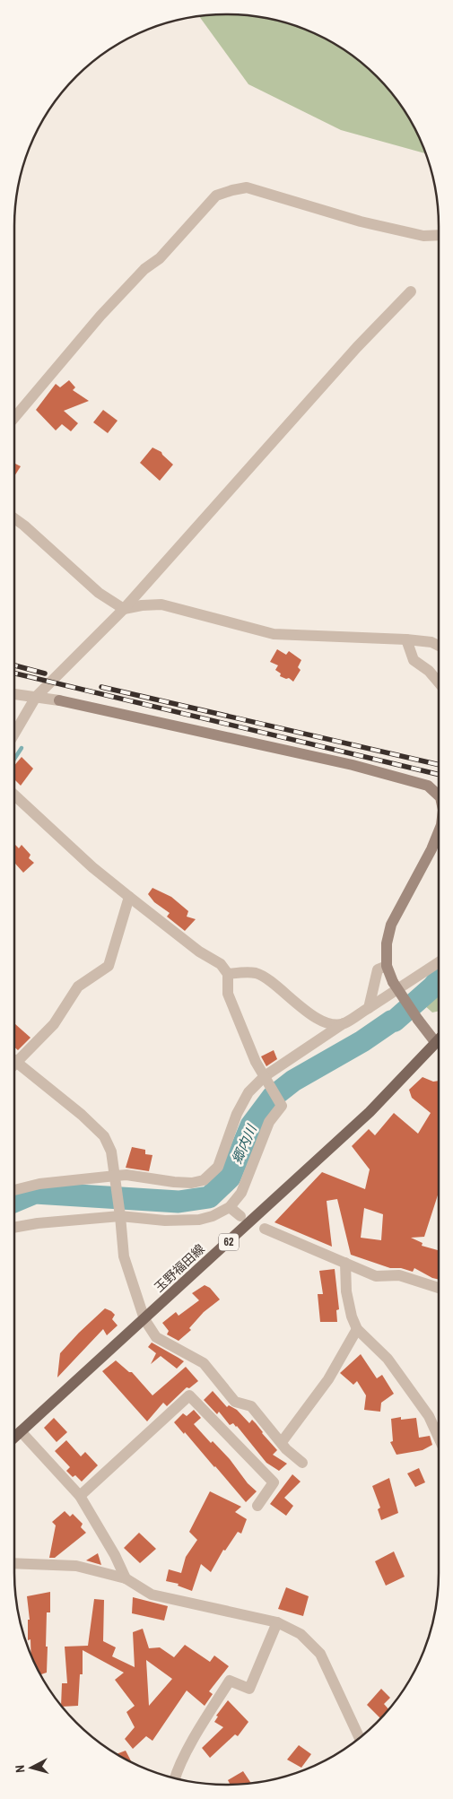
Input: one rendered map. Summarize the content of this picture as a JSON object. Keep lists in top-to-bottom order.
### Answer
{
  "streets": {
    "main road": ["62", "玉野福田線"]
  },
  "water": ["郷内川"],
  "north": "left"
}
